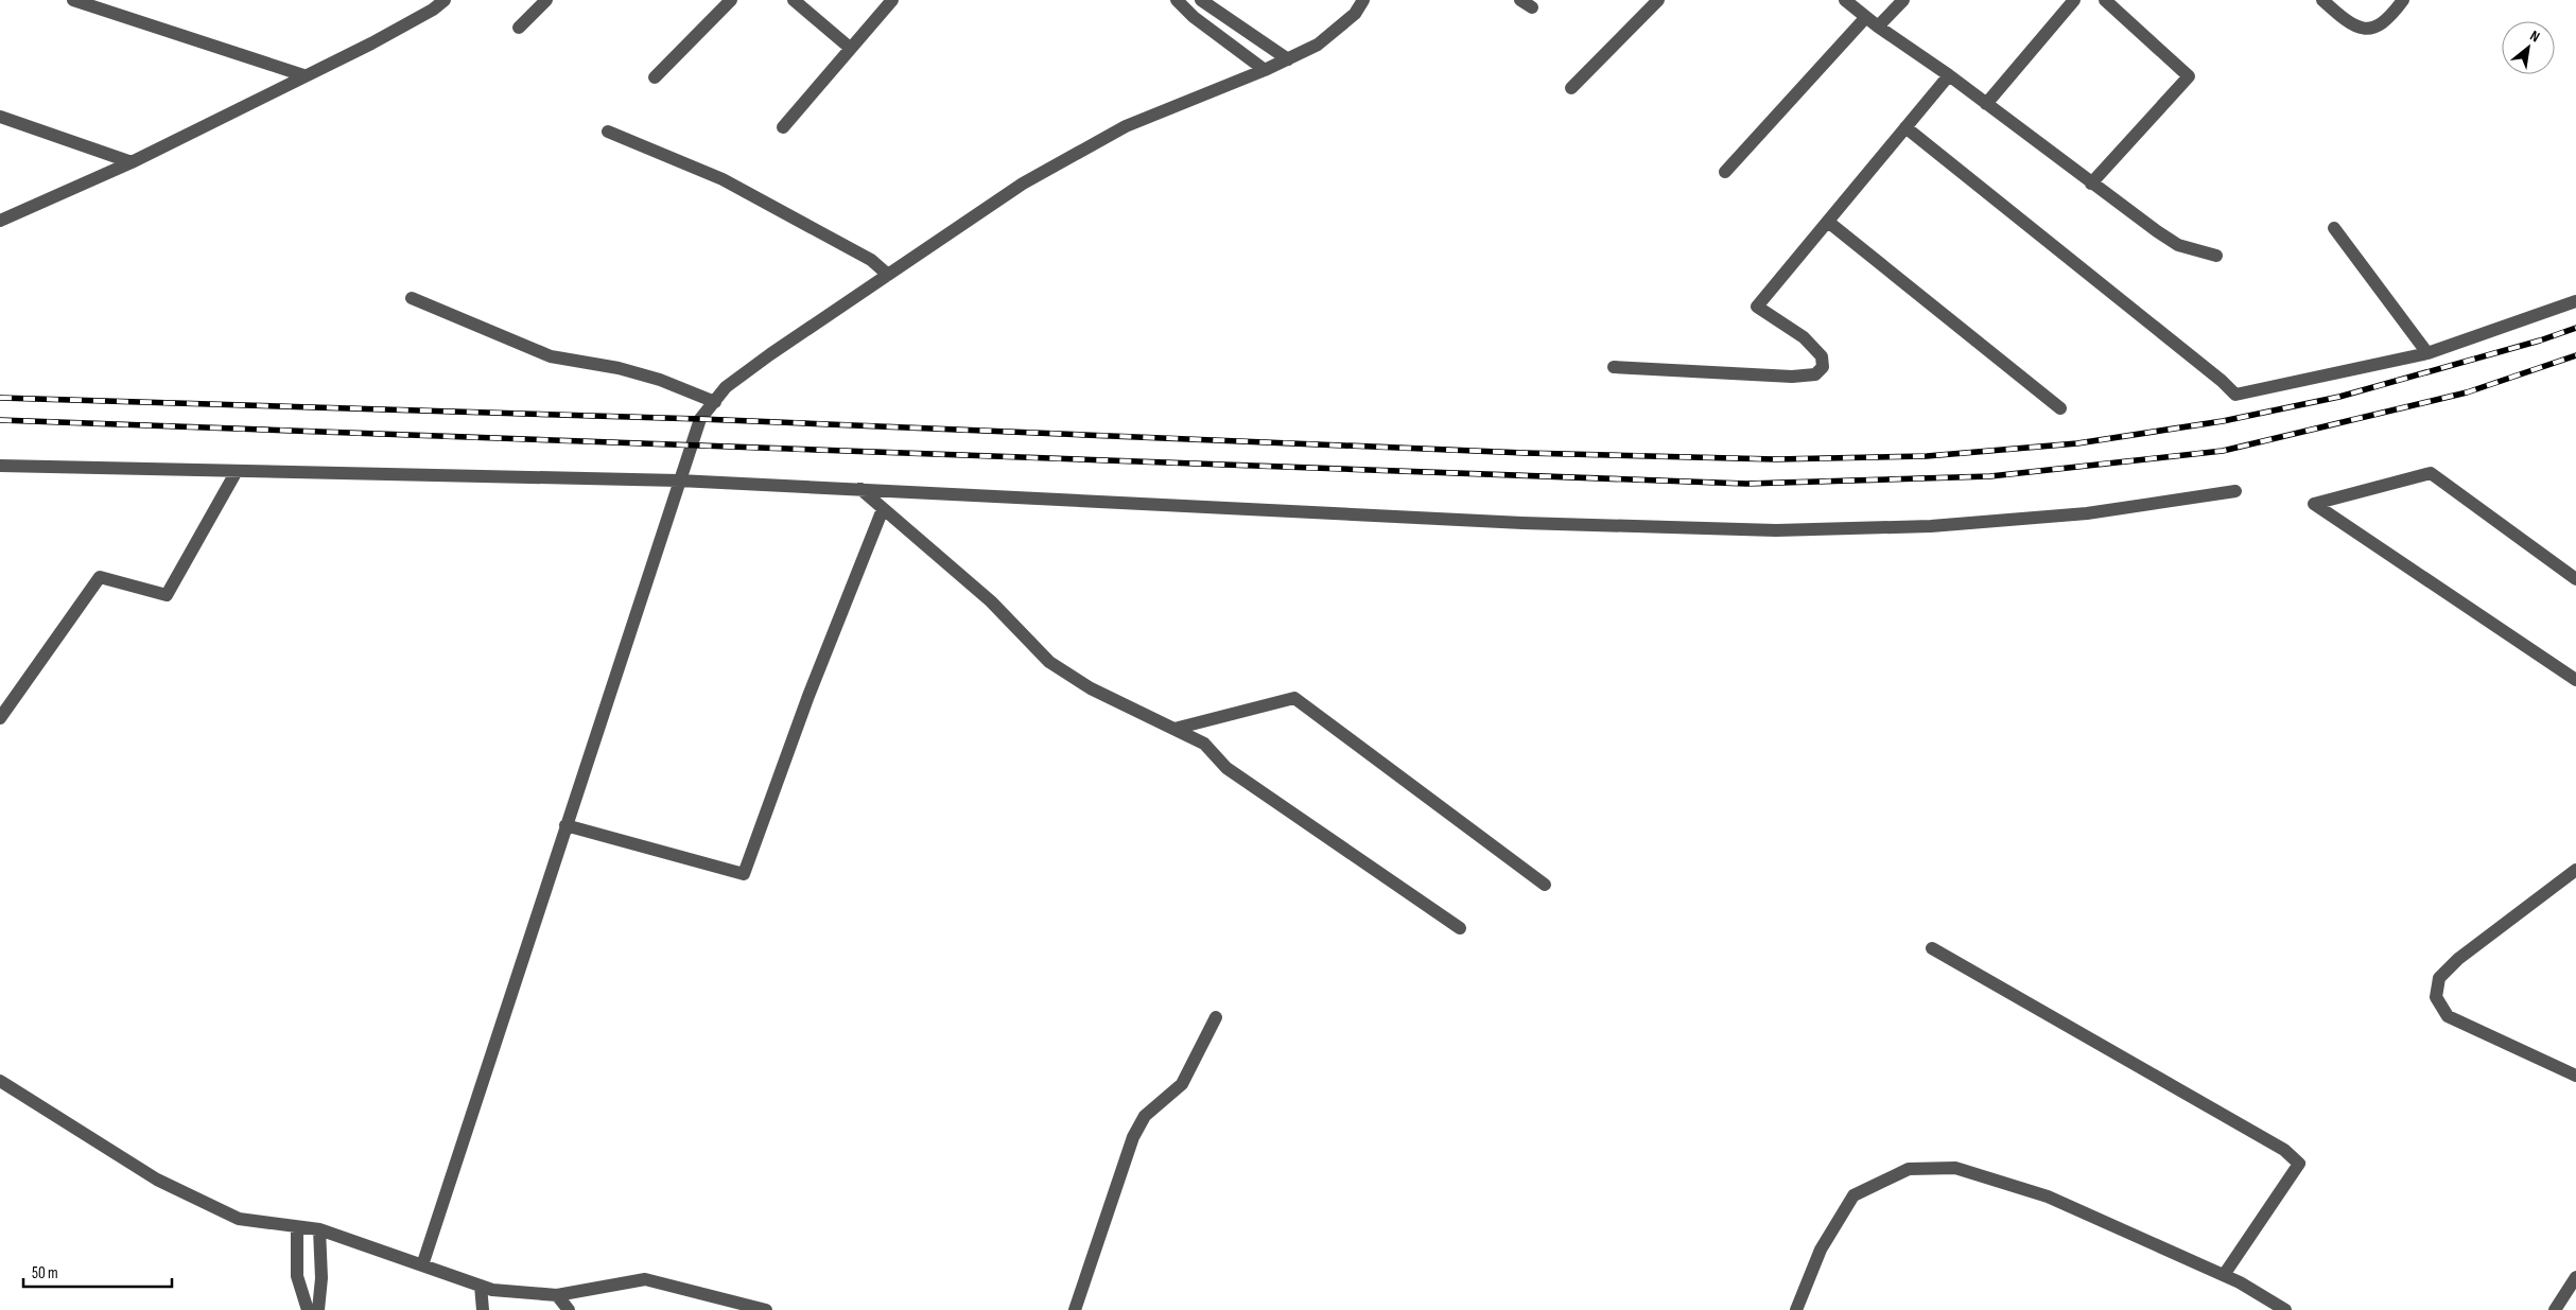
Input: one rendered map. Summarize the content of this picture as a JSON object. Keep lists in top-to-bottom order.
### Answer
{
  "scale_bar": "50 m",
  "north": "top right"
}
